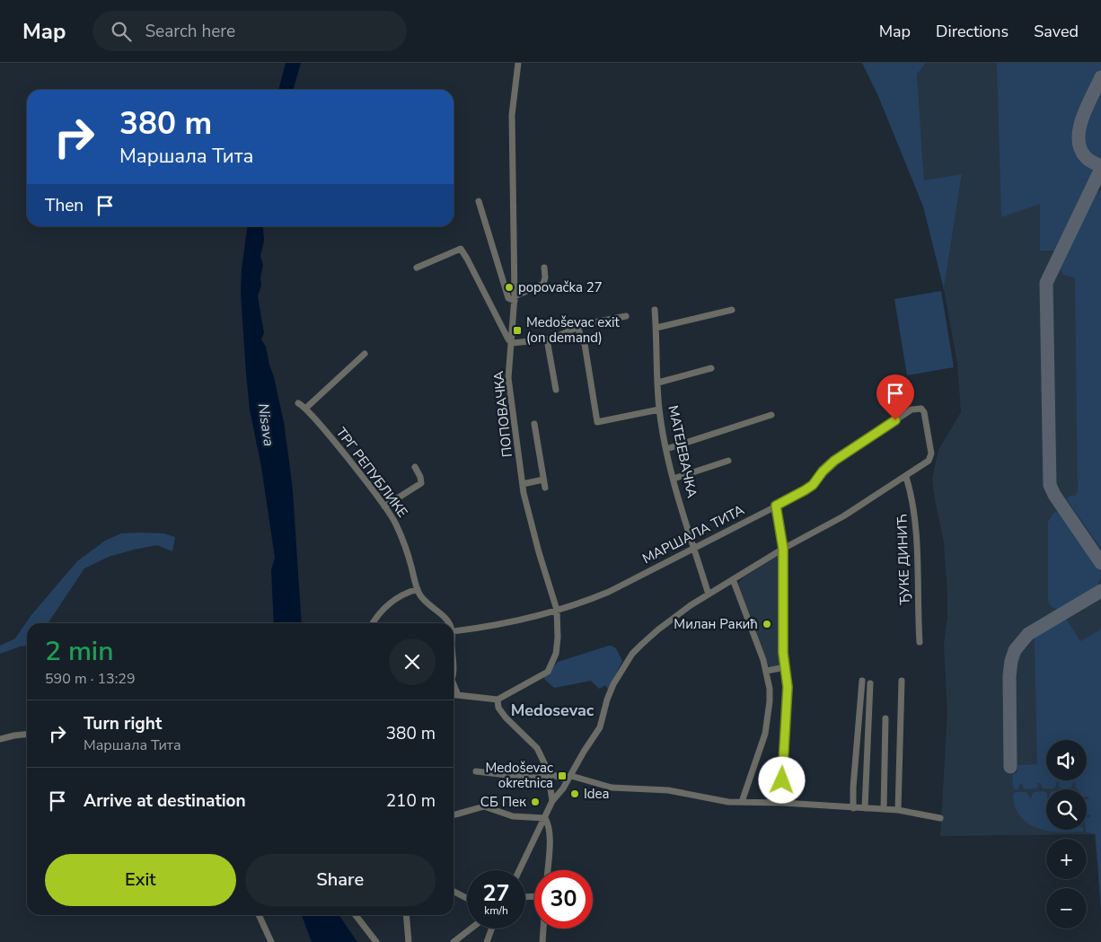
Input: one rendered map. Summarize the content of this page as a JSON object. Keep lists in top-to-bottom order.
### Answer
{
  "streets": {
    "street": [
      "ПОПОВАЧКА",
      "МАТЕЈЕВАЧКА",
      "ТРГ РЕПУБЛИКЕ",
      "МАРШАЛА ТИТА",
      "ЂУКЕ ДИНИЋ"
    ]
  },
  "crossings": [
    ["ПОПОВАЧКА", "МАРШАЛА ТИТА"],
    ["МАТЕЈЕВАЧКА", "МАРШАЛА ТИТА"],
    ["МАРШАЛА ТИТА", "ЂУКЕ ДИНИЋ"]
  ],
  "districts": ["Medosevac"],
  "water": ["Nisava"],
  "places": {
    "other": [
      "popovačka 27",
      "Милан Ракић",
      "Idea",
      "СБ Пек"
    ],
    "transit": ["Medoševac exit (on demand)", "Medoševac okretnica"]
  },
  "page": {
    "header": "Map",
    "search": "Search here",
    "nav": ["Map", "Directions", "Saved"],
    "turn": ["380 m", "Маршала Тита"],
    "then": "Then",
    "heading": ["2 min", "590 m · 13:29"],
    "list": [
      {
        "name": "Turn right",
        "note": "Маршала Тита",
        "value": "380 m"
      },
      {
        "name": "Arrive at destination",
        "value": "210 m"
      }
    ],
    "map_buttons": ["+", "−"],
    "buttons": ["Exit", "Share"],
    "speed": "27 km/h",
    "limit": "30"
  }
}
